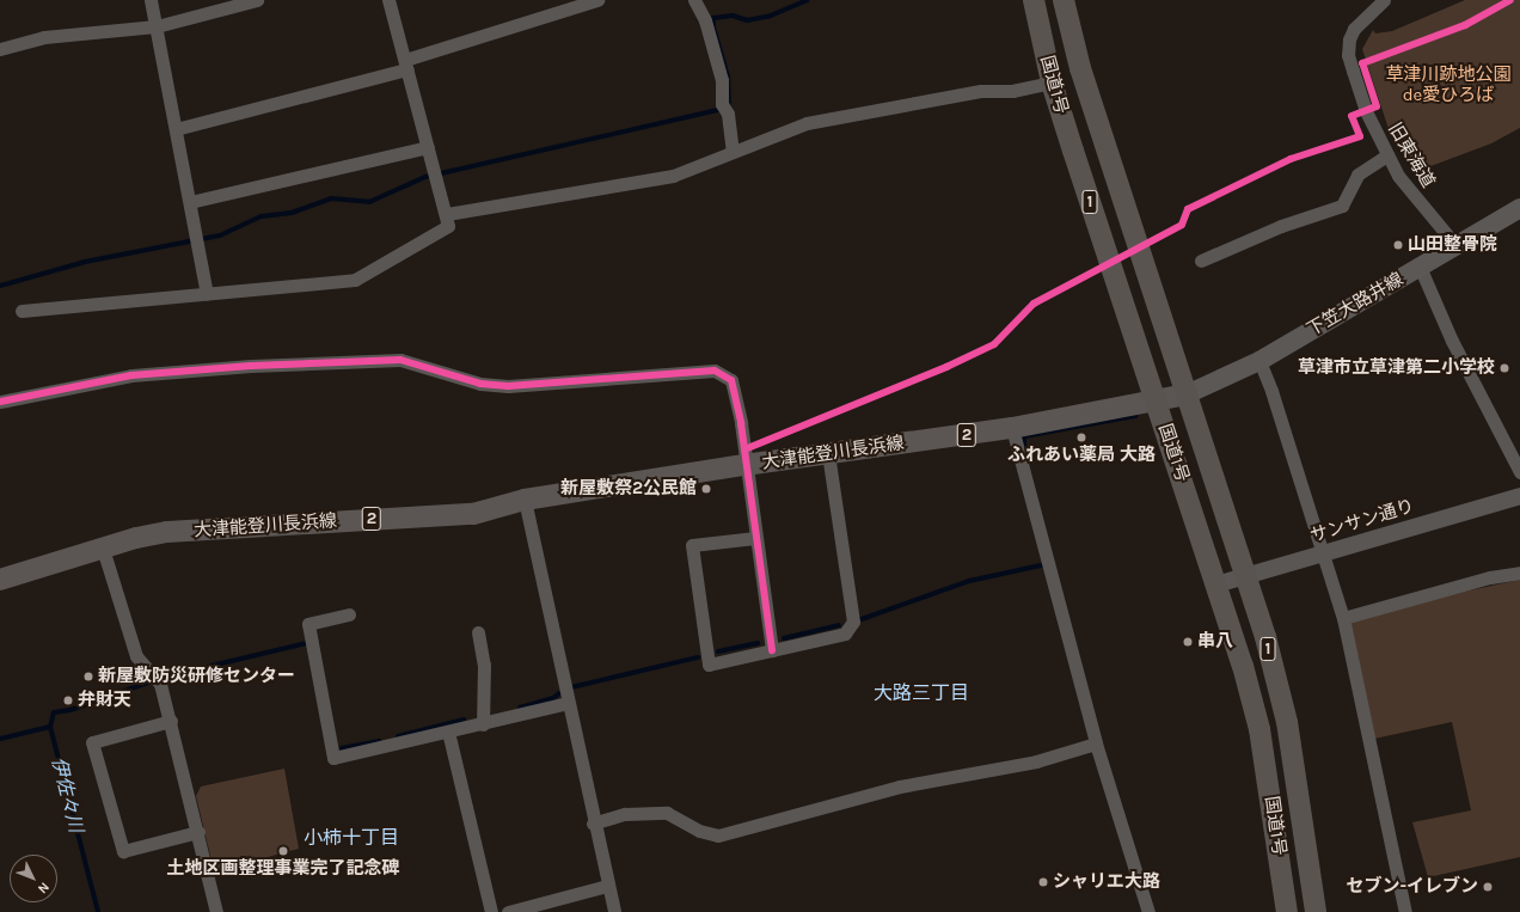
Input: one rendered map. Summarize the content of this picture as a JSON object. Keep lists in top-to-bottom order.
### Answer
{
  "streets": {
    "highway": ["国道1号", "1"],
    "main road": ["下笠大路井線", "2", "大津能登川長浜線"],
    "street": ["旧東海道", "サンサン通り"]
  },
  "crossings": [
    ["国道1号", "下笠大路井線"],
    ["国道1号", "大津能登川長浜線"],
    ["国道1号", "サンサン通り"],
    ["旧東海道", "下笠大路井線"],
    ["下笠大路井線", "大津能登川長浜線"]
  ],
  "districts": ["大路三丁目", "小柿十丁目"],
  "water": ["伊佐々川"],
  "parks": ["草津川跡地公園 de愛ひろば"],
  "places": [
    "山田整骨院",
    "草津市立草津第二小学校",
    "ふれあい薬局 大路",
    "新屋敷祭2公民館",
    "串八",
    "新屋敷防災研修センター",
    "弁財天",
    "土地区画整理事業完了記念碑",
    "シャリエ大路",
    "セブン-イレブン"
  ],
  "north": "bottom right"
}
